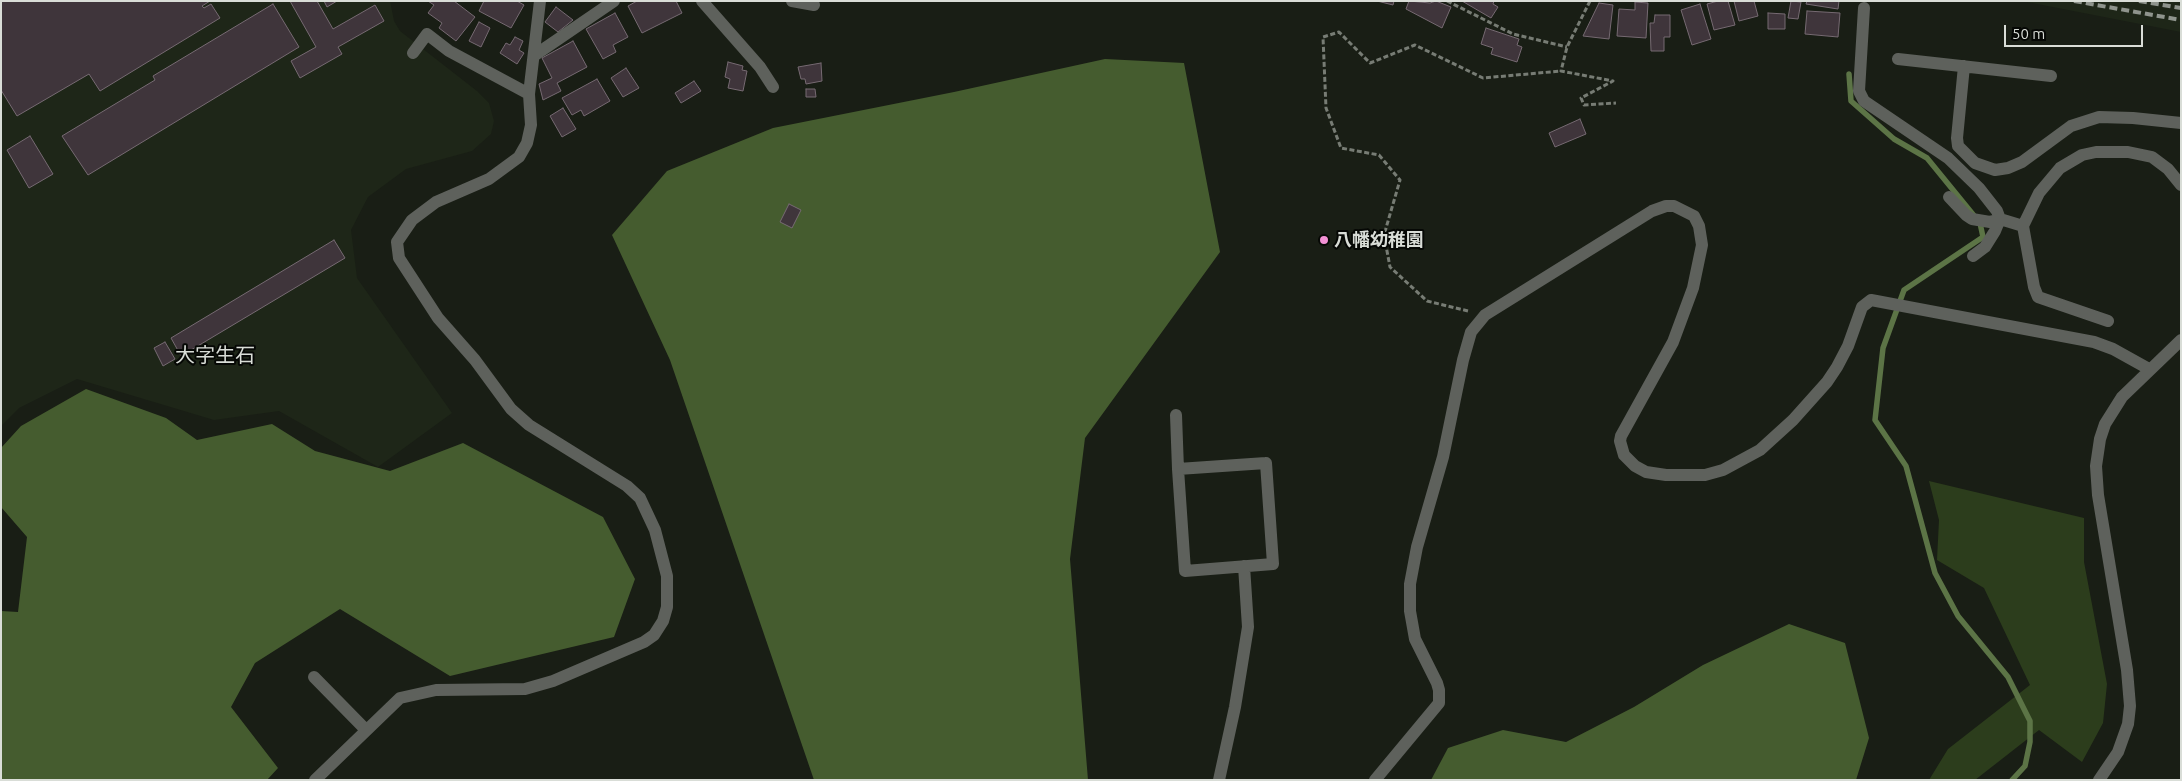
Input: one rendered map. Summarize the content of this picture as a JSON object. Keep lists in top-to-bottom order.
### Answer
{
  "districts": ["大字生石"],
  "places": ["八幡幼稚園"],
  "scale_bar": "50 m"
}
